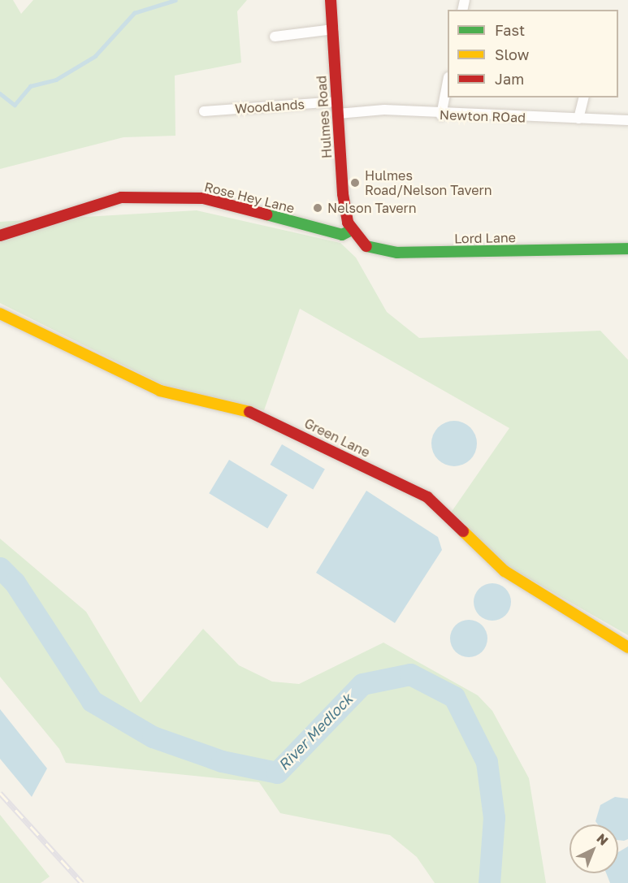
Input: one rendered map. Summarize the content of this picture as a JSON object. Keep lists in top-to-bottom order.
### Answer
{
  "streets": {
    "street": [
      "Woodlands",
      "Newton ROad",
      "Hulmes Road",
      "Rose Hey Lane",
      "Lord Lane",
      "Green Lane"
    ]
  },
  "crossings": [
    ["Woodlands", "Hulmes Road"],
    ["Newton ROad", "Hulmes Road"],
    ["Hulmes Road", "Rose Hey Lane"],
    ["Hulmes Road", "Lord Lane"],
    ["Rose Hey Lane", "Lord Lane"]
  ],
  "water": ["River Medlock"],
  "places": ["Hulmes Road/Nelson Tavern", "Nelson Tavern"],
  "legend": ["Fast", "Slow", "Jam"],
  "north": "top right"
}
